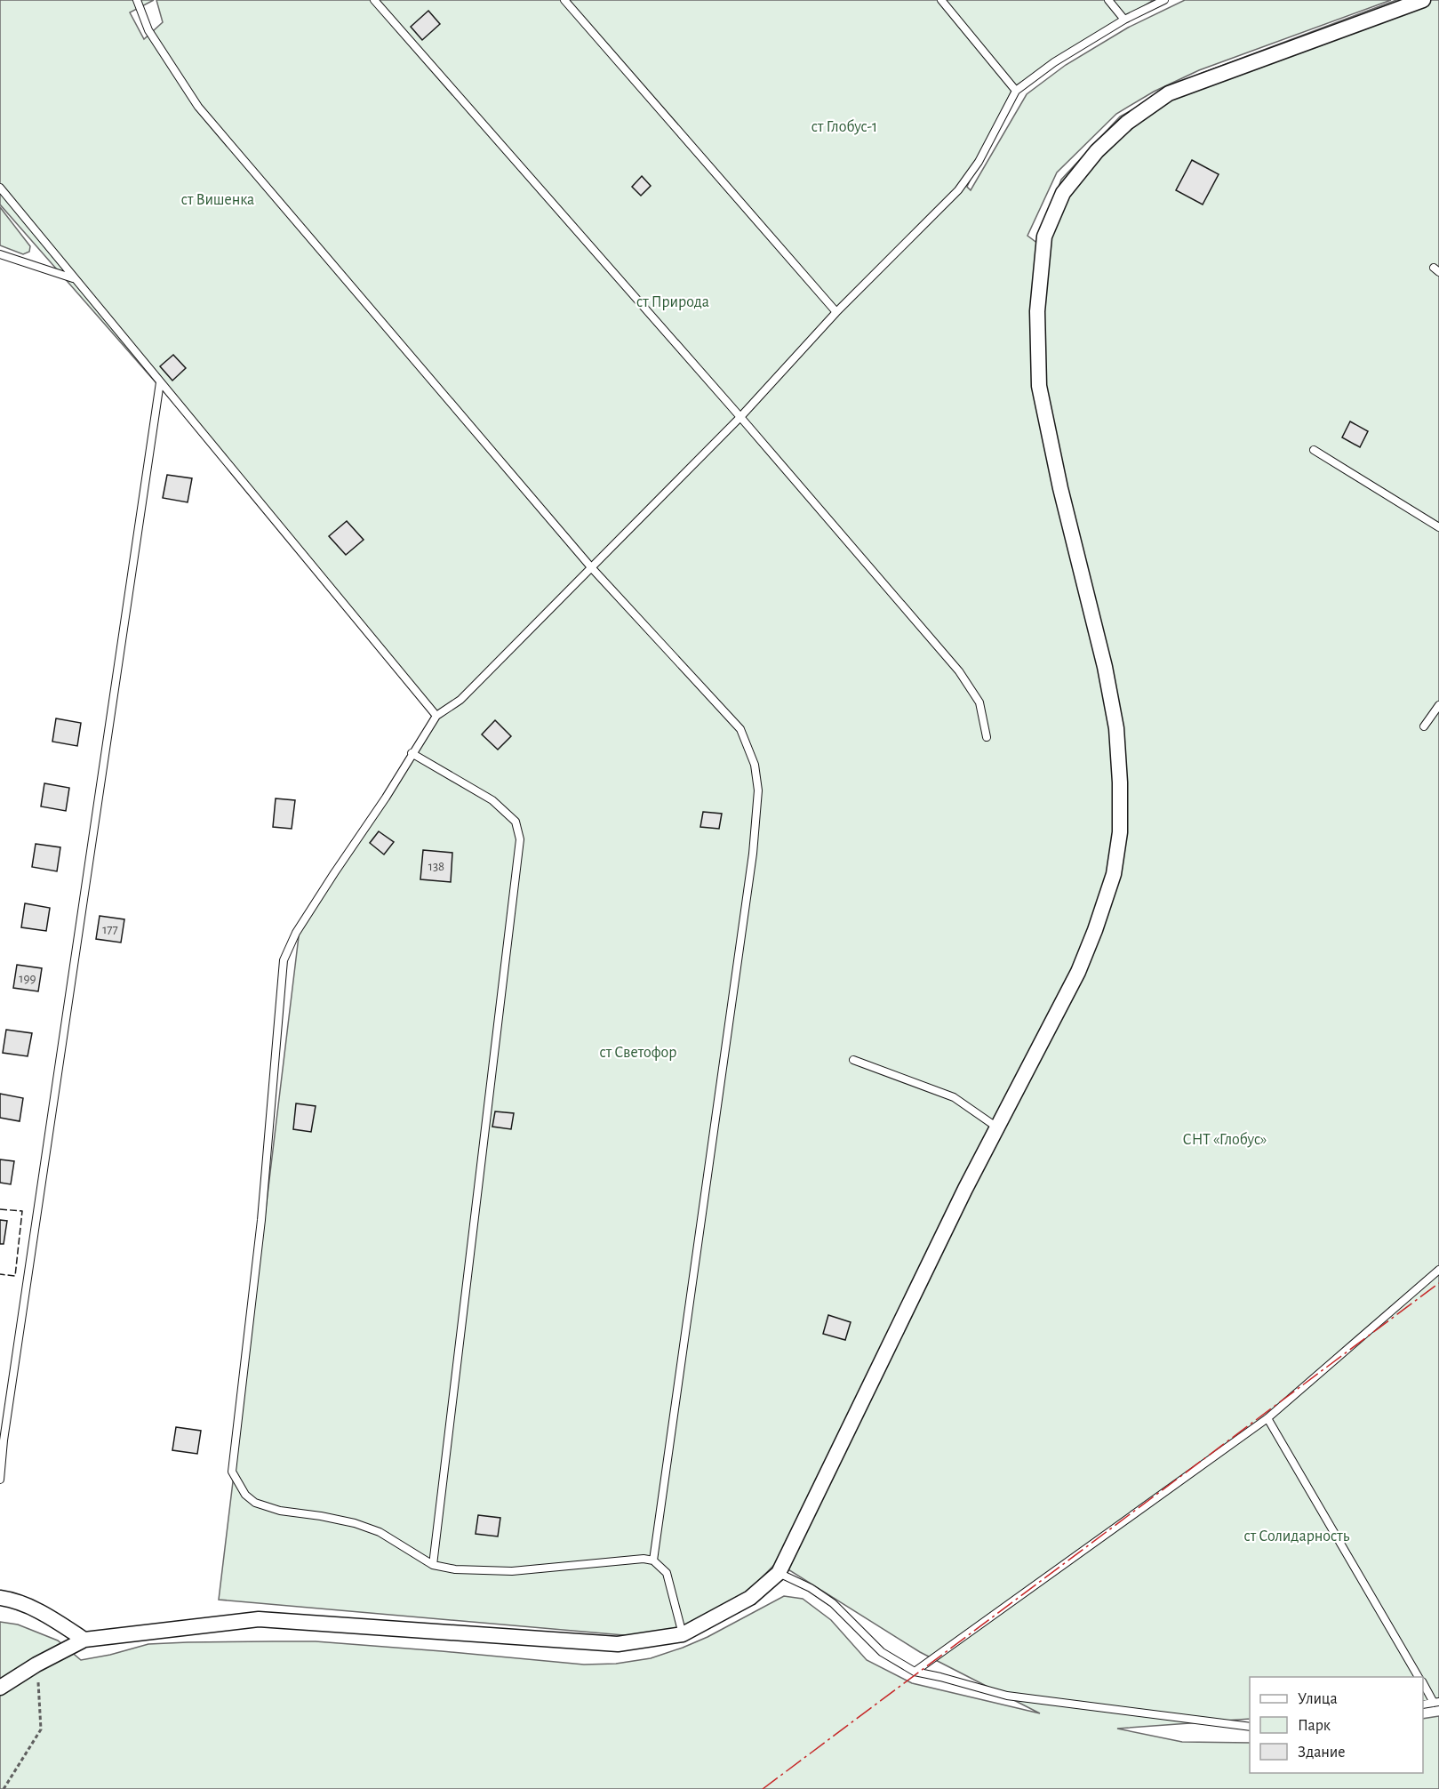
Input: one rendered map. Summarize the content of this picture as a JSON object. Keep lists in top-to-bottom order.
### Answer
{
  "parks": [
    "ст Глобус-1",
    "ст Вишенка",
    "ст Природа",
    "ст Светофор",
    "СНТ «Глобус»",
    "ст Солидарность"
  ],
  "house_numbers": ["138", "177", "199"],
  "legend": ["Улица", "Парк", "Здание"]
}
